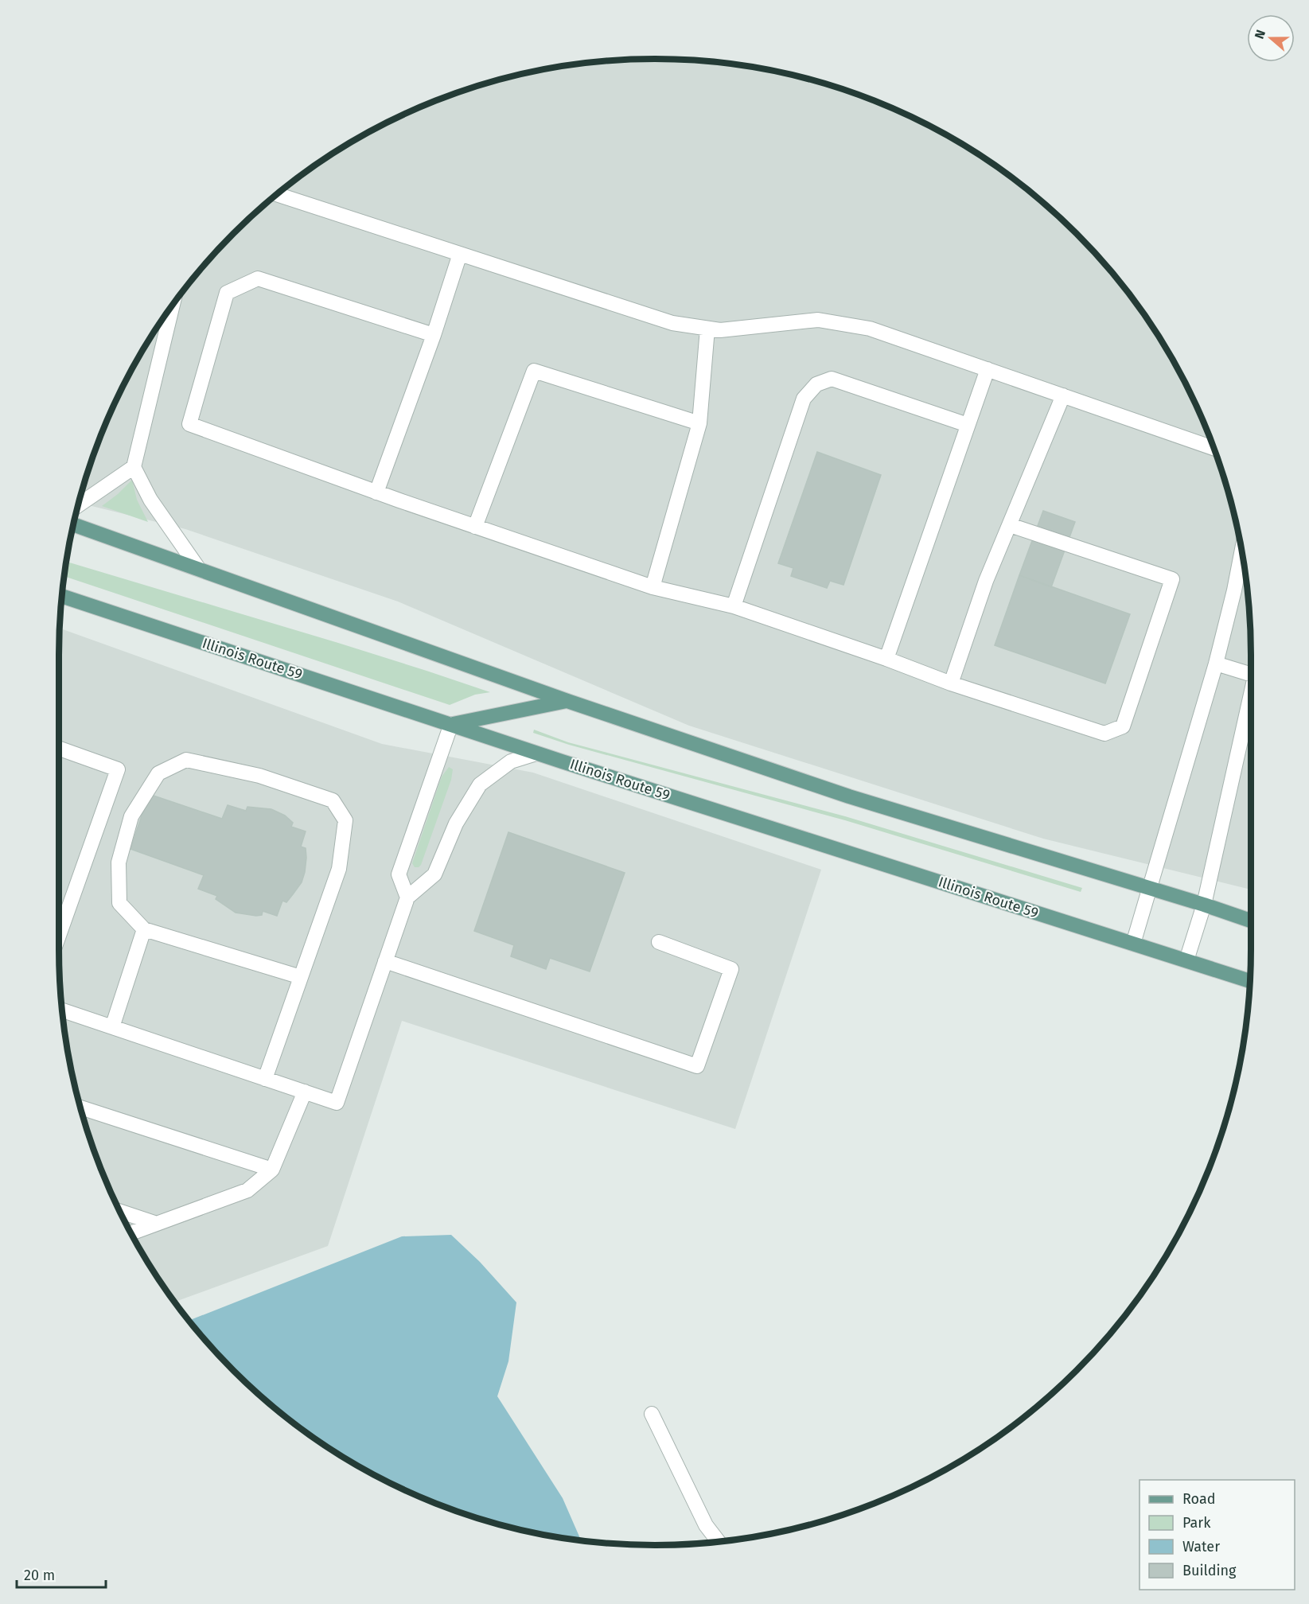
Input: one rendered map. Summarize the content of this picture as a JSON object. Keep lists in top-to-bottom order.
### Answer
{
  "streets": {
    "main road": ["Illinois Route 59"]
  },
  "legend": [
    "Road",
    "Park",
    "Water",
    "Building"
  ],
  "scale_bar": "20 m",
  "north": "left"
}
